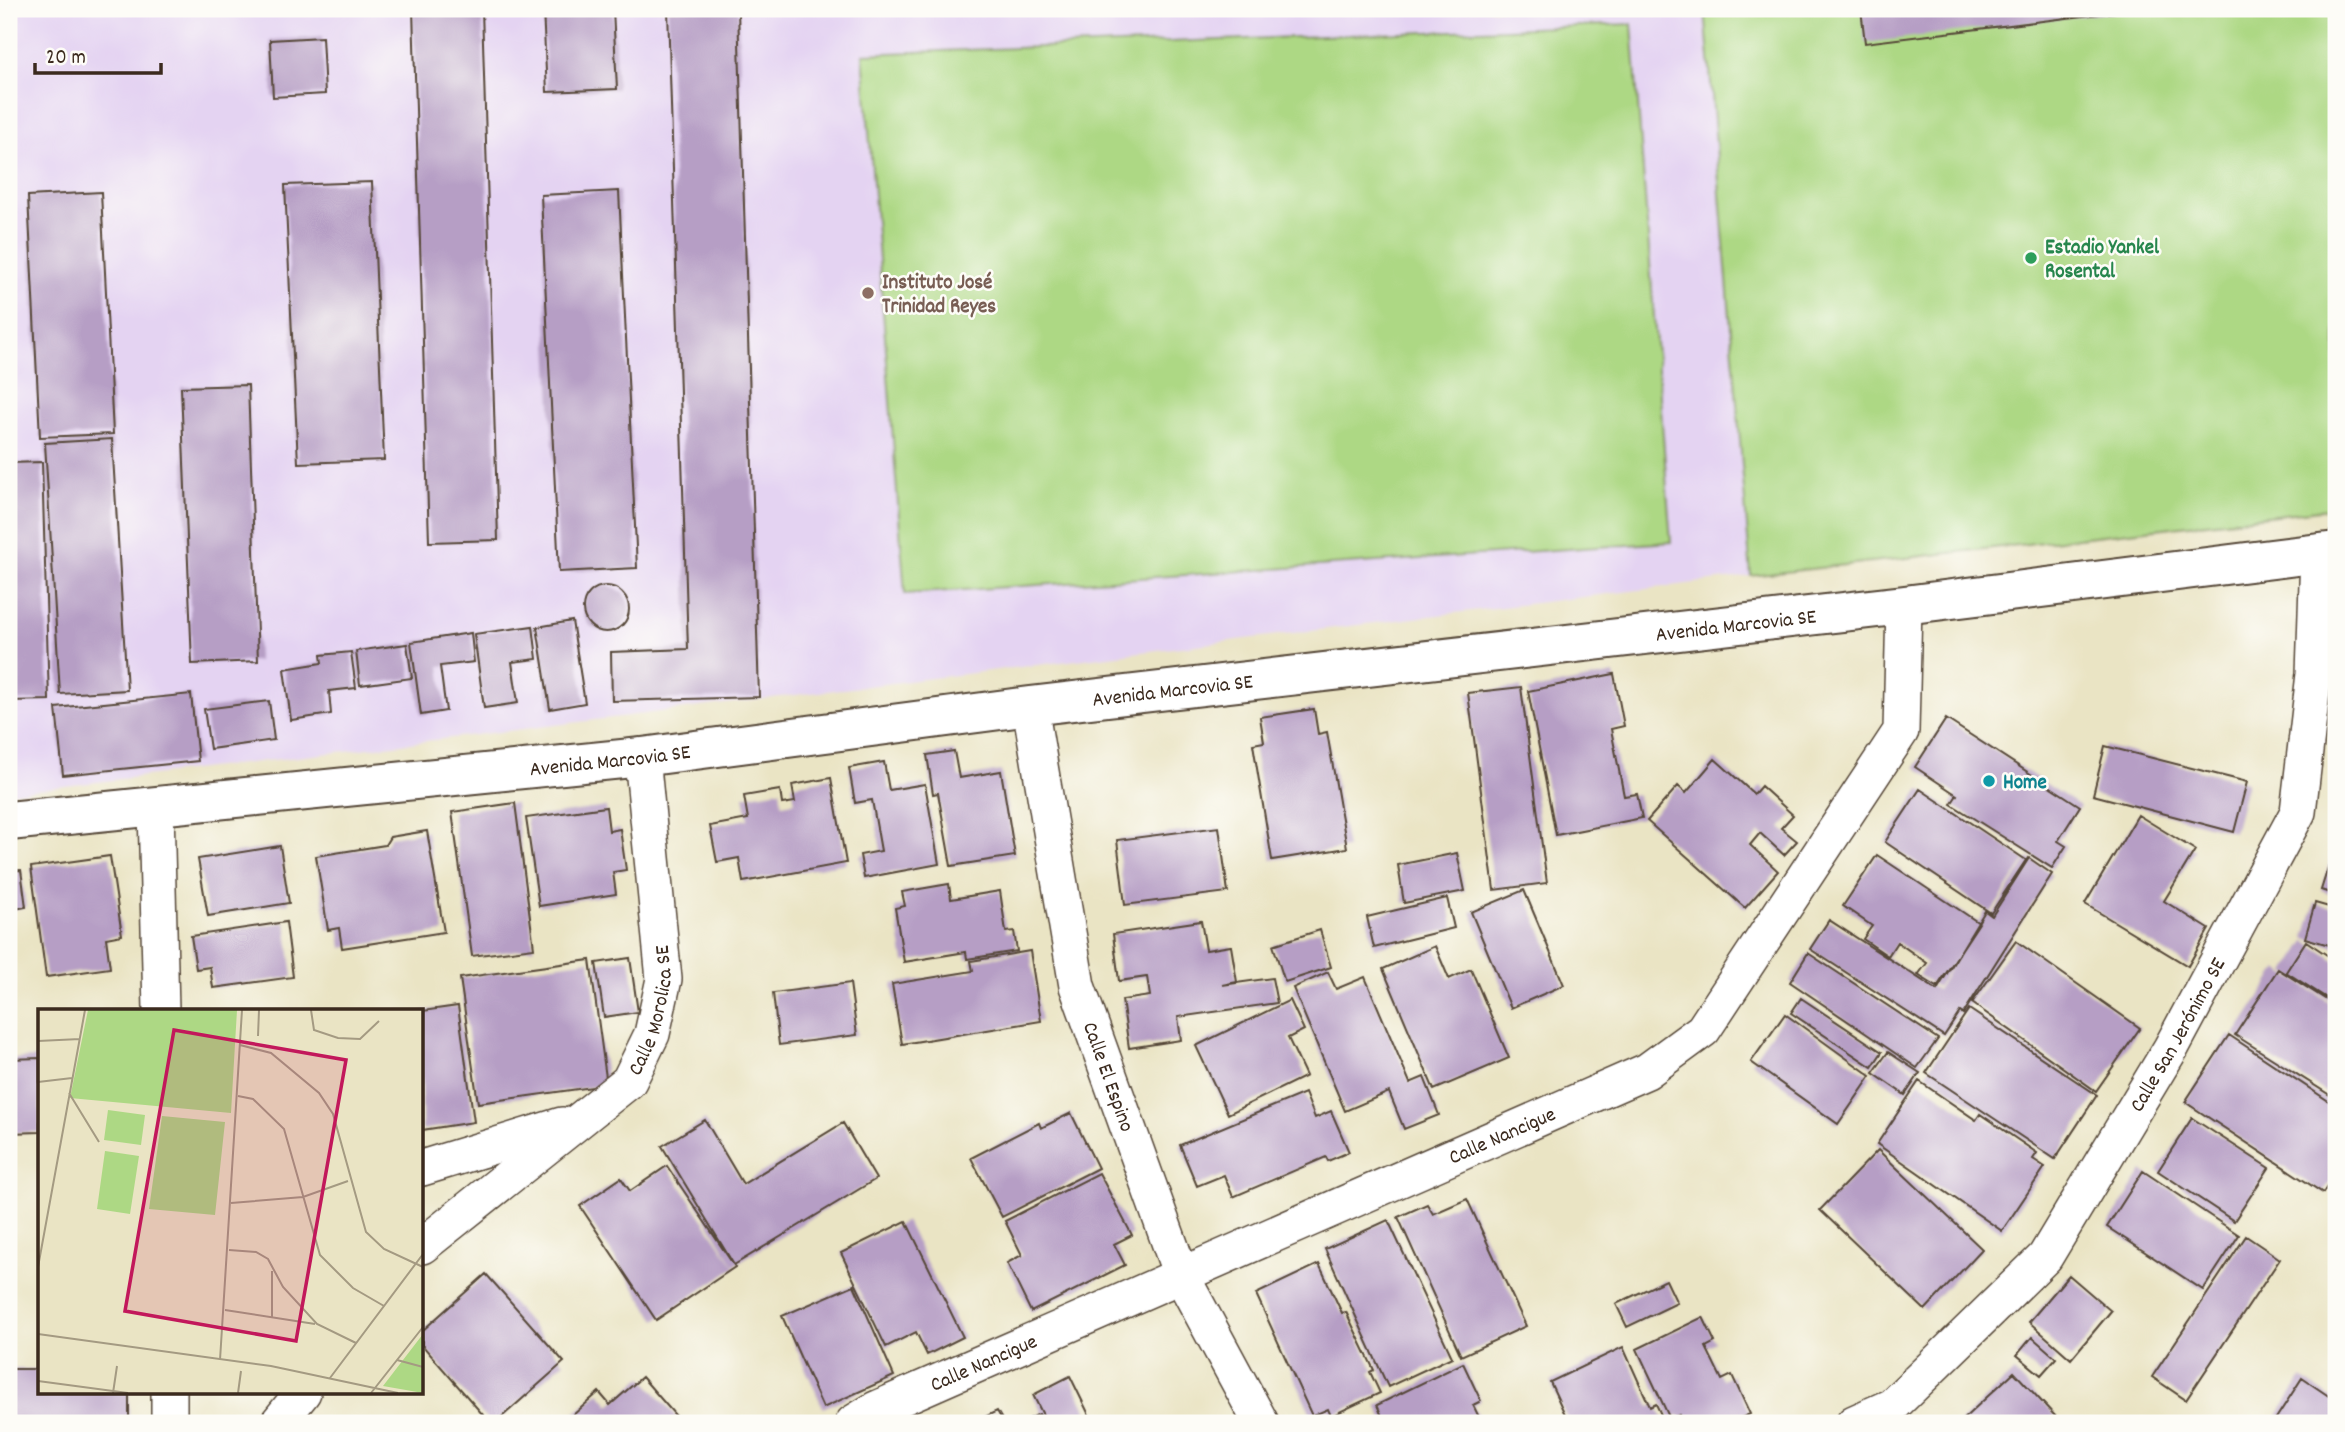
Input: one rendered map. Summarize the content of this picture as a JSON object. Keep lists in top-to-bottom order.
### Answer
{
  "streets": {
    "street": [
      "Avenida Marcovia SE",
      "Calle Morolica SE",
      "Calle San Jerónimo SE",
      "Calle El Espino",
      "Calle Nancigue"
    ]
  },
  "crossings": [
    ["Avenida Marcovia SE", "Calle Morolica SE"],
    ["Avenida Marcovia SE", "Calle San Jerónimo SE"],
    ["Avenida Marcovia SE", "Calle El Espino"],
    ["Avenida Marcovia SE", "Calle Nancigue"],
    ["Calle El Espino", "Calle Nancigue"]
  ],
  "places": ["Estadio Yankel Rosental", "Instituto José Trinidad Reyes", "Home"],
  "scale_bar": "20 m"
}
